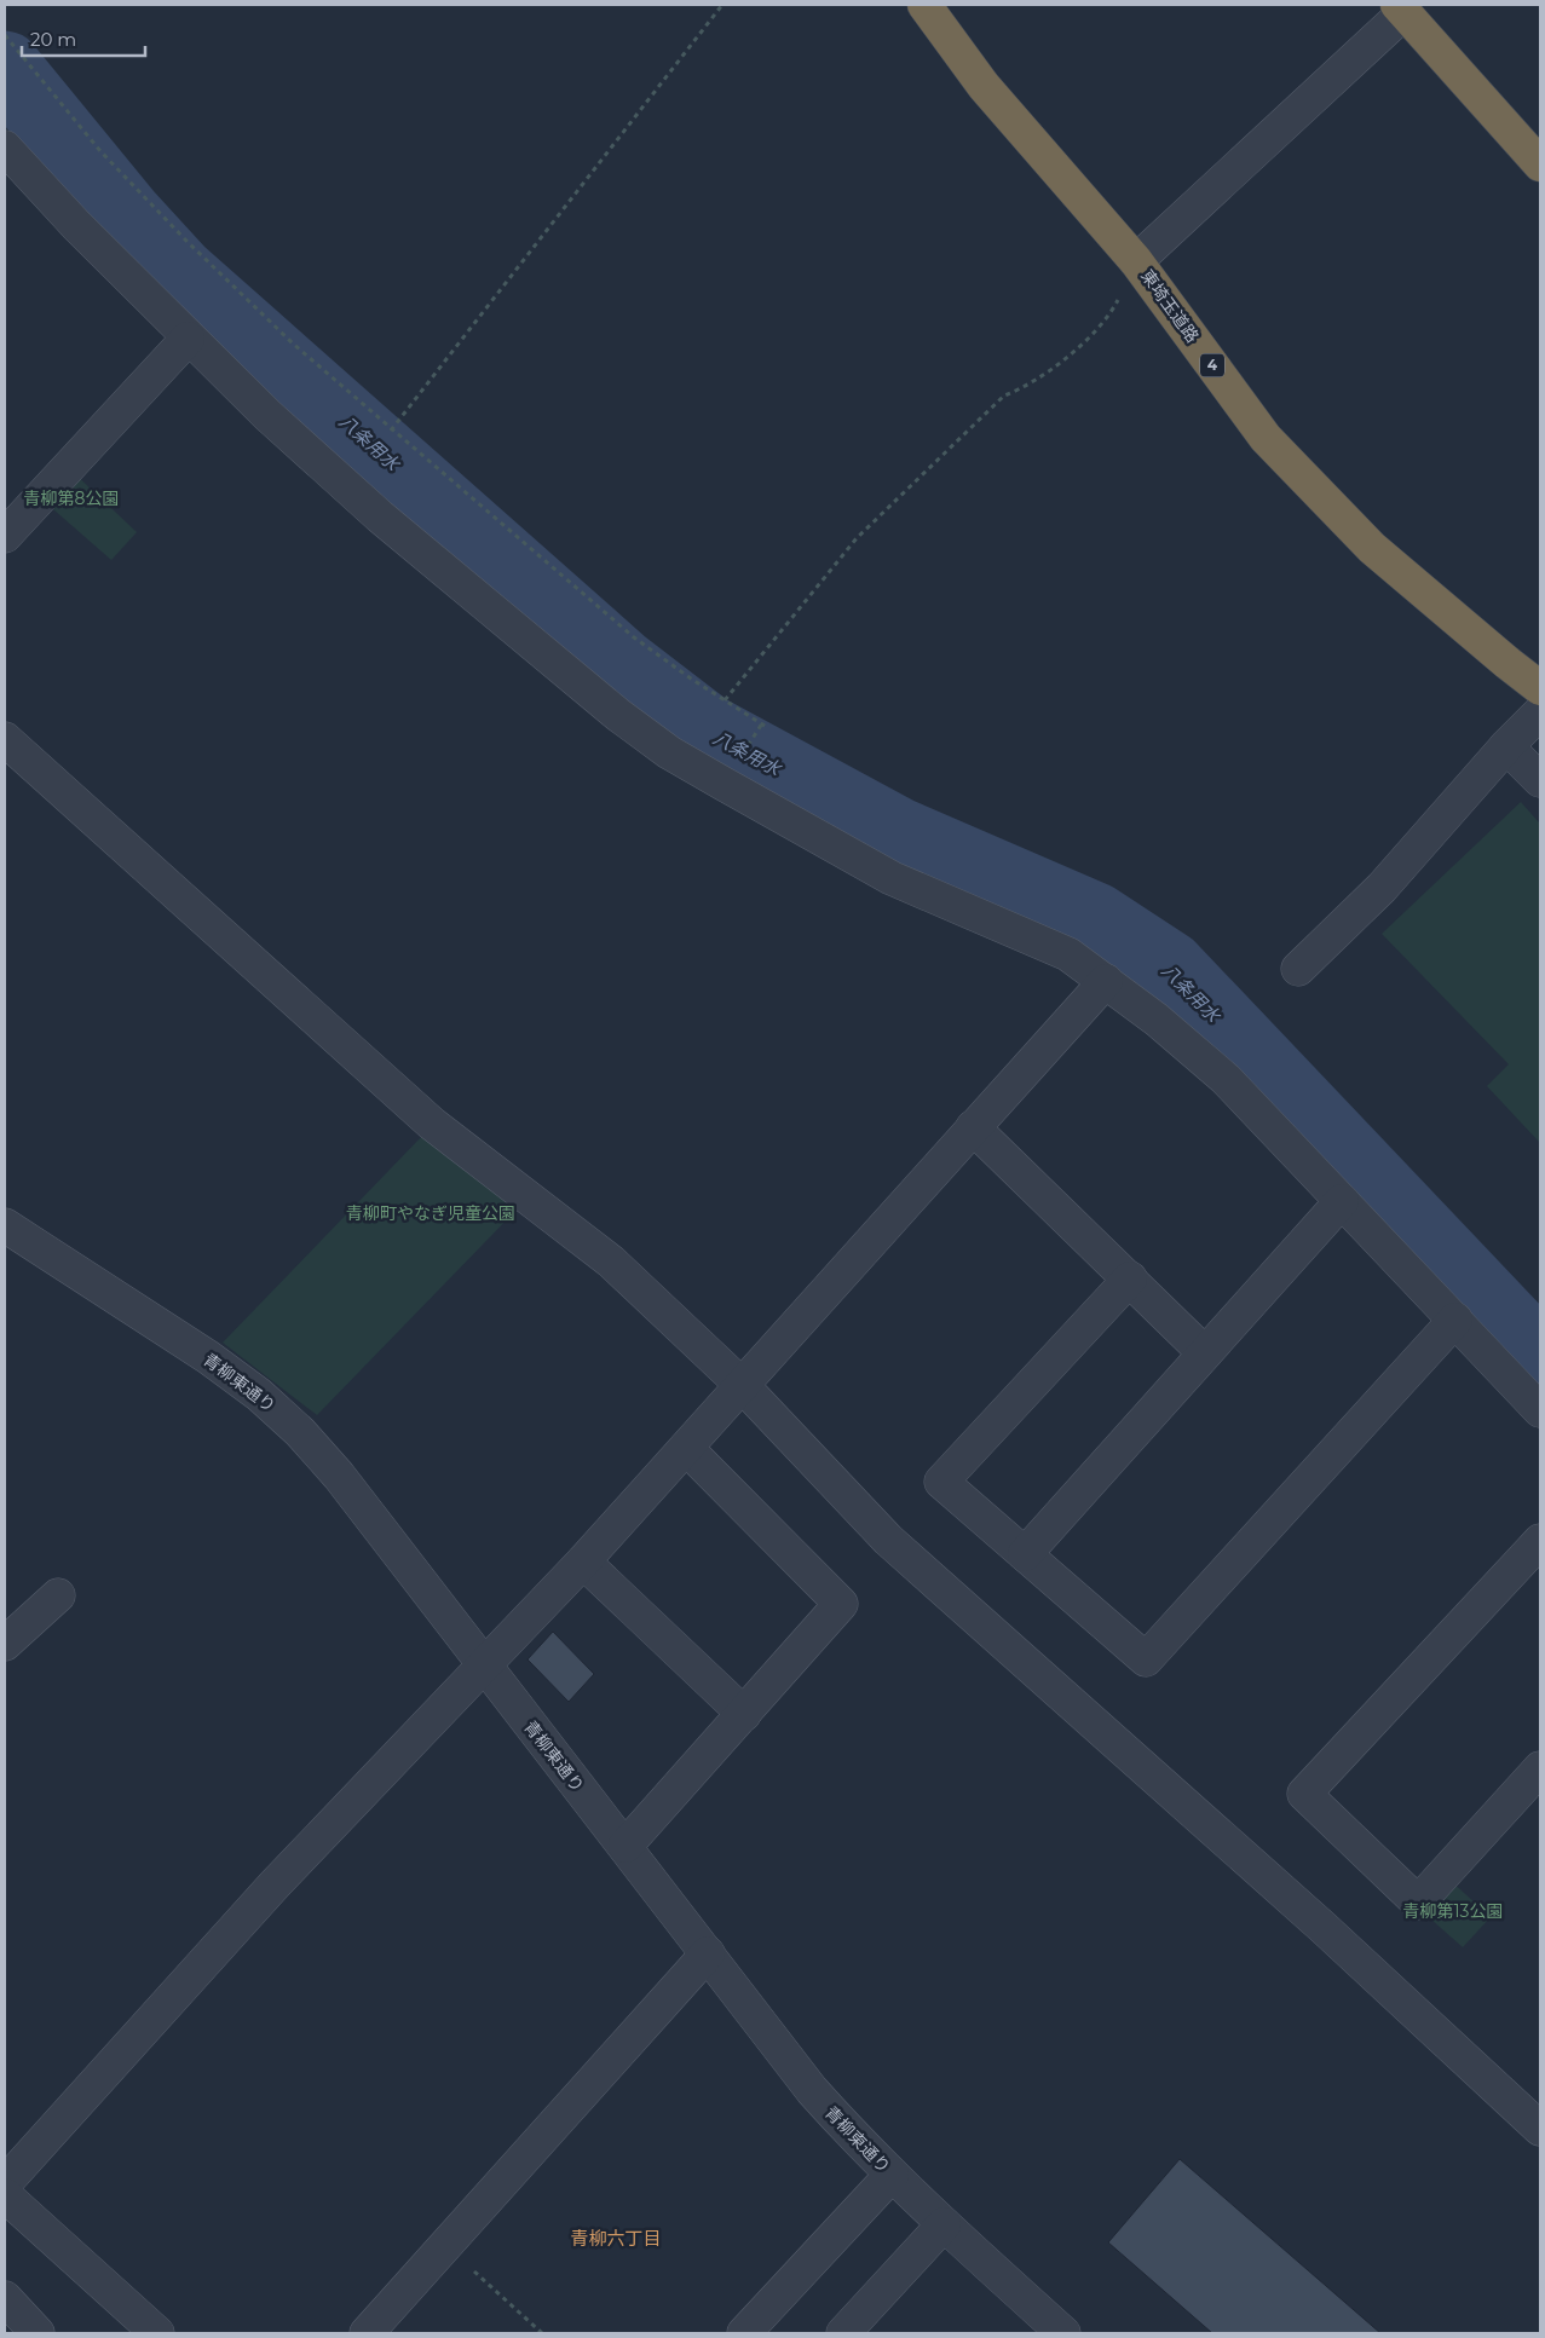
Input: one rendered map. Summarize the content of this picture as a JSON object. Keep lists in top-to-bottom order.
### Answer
{
  "streets": {
    "highway": ["東埼玉道路", "4"],
    "street": ["青柳東通り"]
  },
  "districts": ["青柳六丁目"],
  "water": ["八条用水"],
  "parks": ["青柳第8公園", "青柳町やなぎ児童公園", "青柳第13公園"],
  "scale_bar": "20 m"
}
